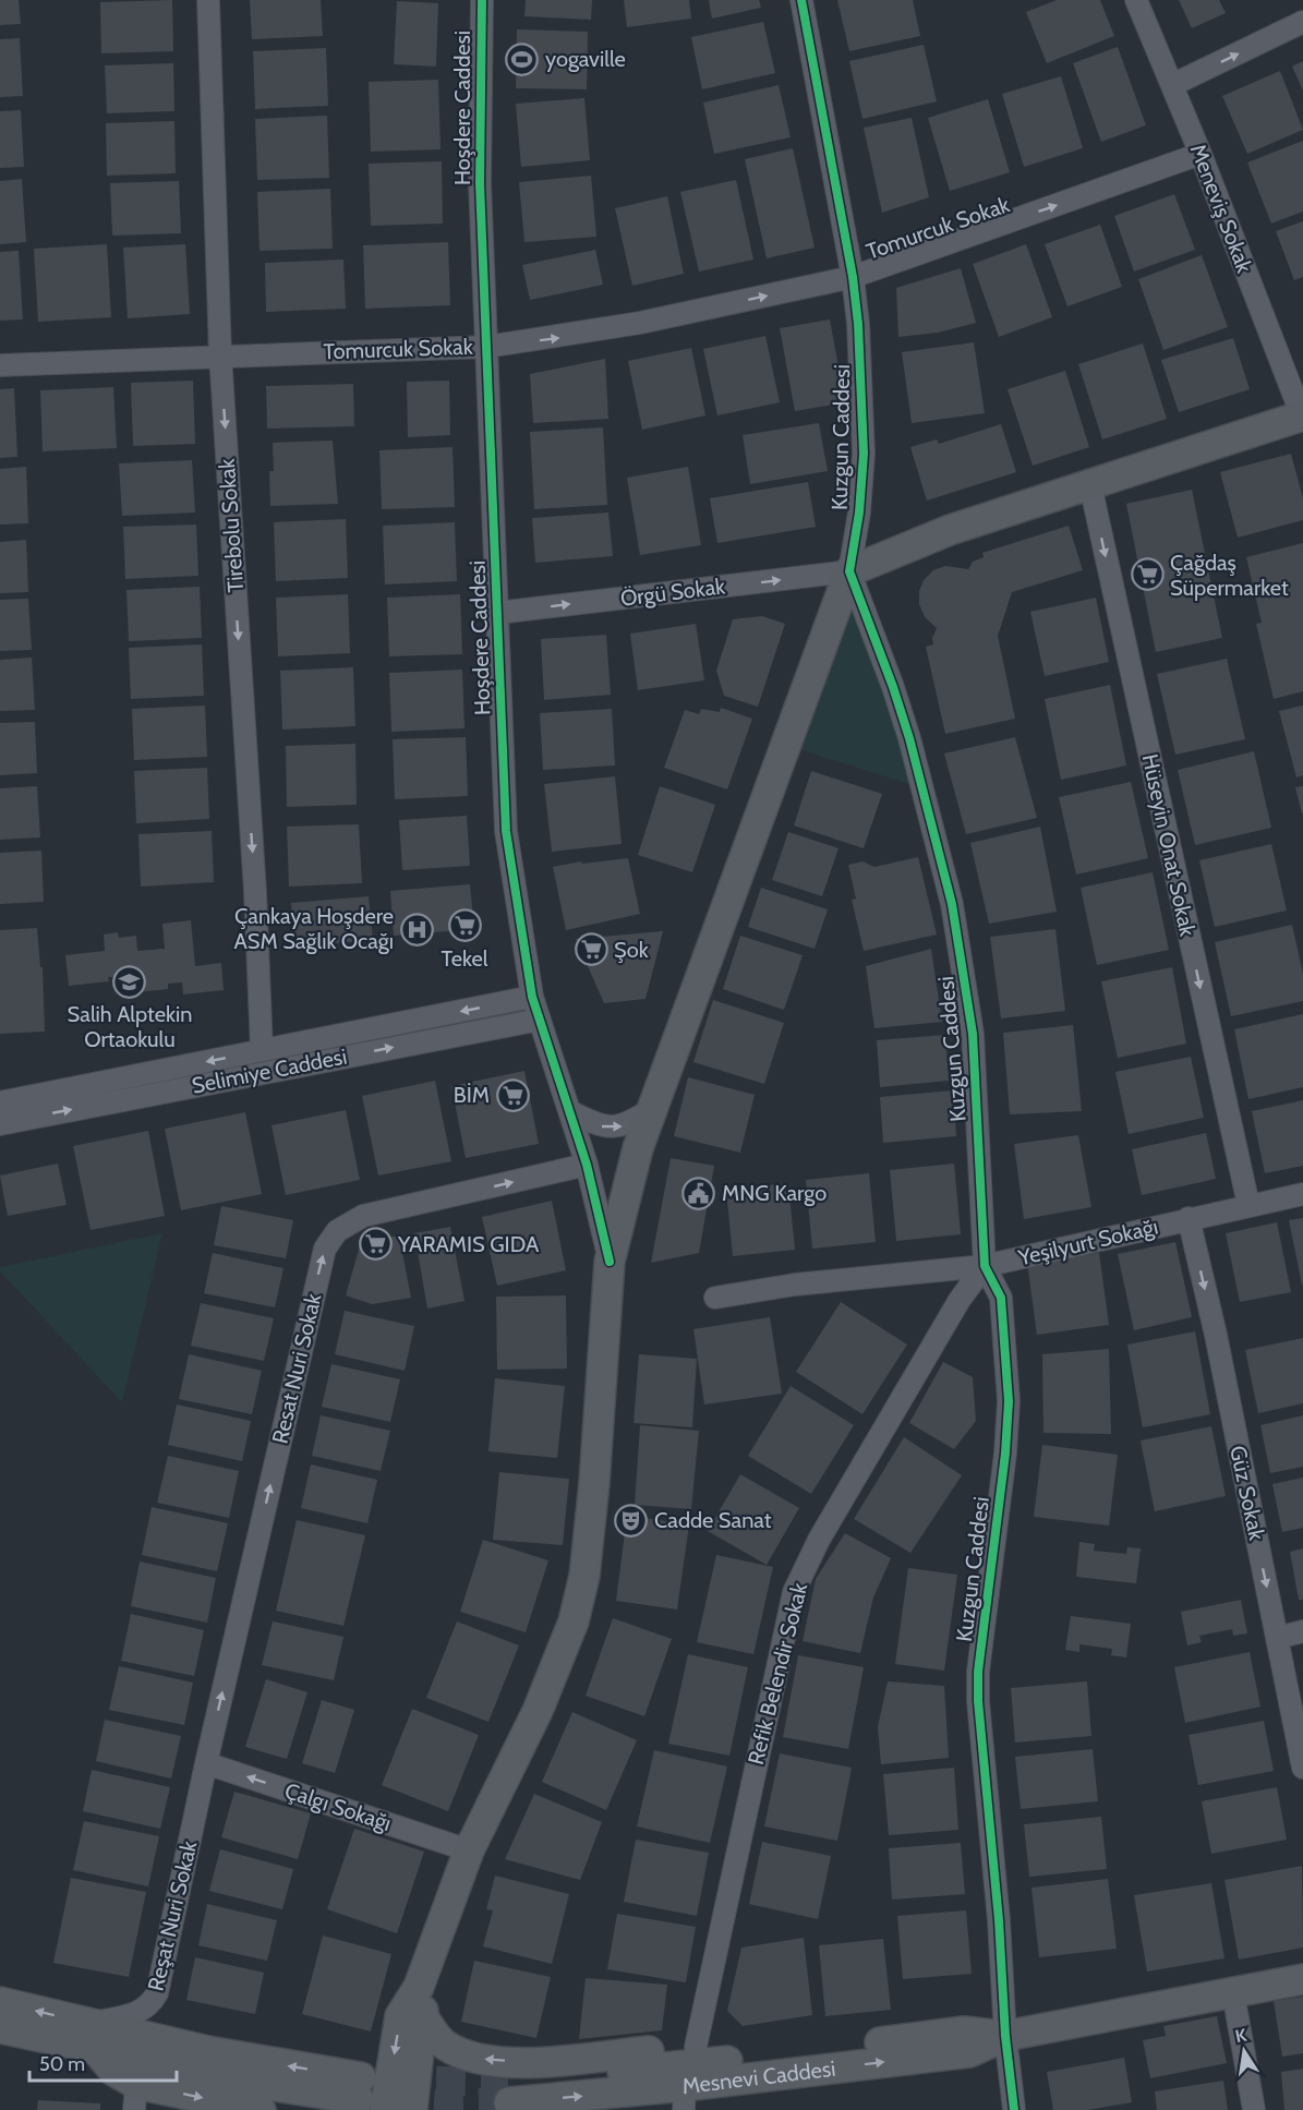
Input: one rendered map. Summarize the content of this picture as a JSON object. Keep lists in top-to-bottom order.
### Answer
{
  "streets": {
    "main road": ["Mesnevi Caddesi"],
    "street": [
      "Hoşdere Caddesi",
      "Meneviş Sokak",
      "Tomurcuk Sokak",
      "Kuzgun Caddesi",
      "Tirebolu Sokak",
      "Örgü Sokak",
      "Hüseyin Onat Sokak",
      "Selimiye Caddesi",
      "Yeşilyurt Sokağı",
      "Resat Nuri Sokak",
      "Güz Sokak",
      "Refik Belendir Sokak",
      "Çalgı Sokağı",
      "Reşat Nuri Sokak"
    ]
  },
  "crossings": [
    ["Hoşdere Caddesi", "Tomurcuk Sokak"],
    ["Hoşdere Caddesi", "Örgü Sokak"],
    ["Hoşdere Caddesi", "Selimiye Caddesi"],
    ["Hoşdere Caddesi", "Resat Nuri Sokak"],
    ["Meneviş Sokak", "Tomurcuk Sokak"],
    ["Tomurcuk Sokak", "Kuzgun Caddesi"],
    ["Tomurcuk Sokak", "Tirebolu Sokak"],
    ["Kuzgun Caddesi", "Örgü Sokak"],
    ["Kuzgun Caddesi", "Yeşilyurt Sokağı"],
    ["Kuzgun Caddesi", "Refik Belendir Sokak"],
    ["Kuzgun Caddesi", "Mesnevi Caddesi"],
    ["Tirebolu Sokak", "Selimiye Caddesi"],
    ["Hüseyin Onat Sokak", "Yeşilyurt Sokağı"],
    ["Yeşilyurt Sokağı", "Güz Sokak"],
    ["Yeşilyurt Sokağı", "Refik Belendir Sokak"],
    ["Resat Nuri Sokak", "Çalgı Sokağı"],
    ["Resat Nuri Sokak", "Reşat Nuri Sokak"],
    ["Çalgı Sokağı", "Reşat Nuri Sokak"]
  ],
  "one_way": [
    "Tomurcuk Sokak",
    "Tirebolu Sokak",
    "Örgü Sokak",
    "Hüseyin Onat Sokak",
    "Resat Nuri Sokak",
    "Güz Sokak",
    "Çalgı Sokağı"
  ],
  "places": {
    "sports": ["yogaville"],
    "supermarket": [
      "Çağdaş Süpermarket",
      "Tekel",
      "Şok",
      "BİM",
      "YARAMIS GIDA"
    ],
    "hospital": ["Çankaya Hoşdere ASM Sağlık Ocağı"],
    "school or university": ["Salih Alptekin Ortaokulu"],
    "public building": ["MNG Kargo"],
    "theatre": ["Cadde Sanat"]
  },
  "scale_bar": "50 m",
  "north": "top"
}
